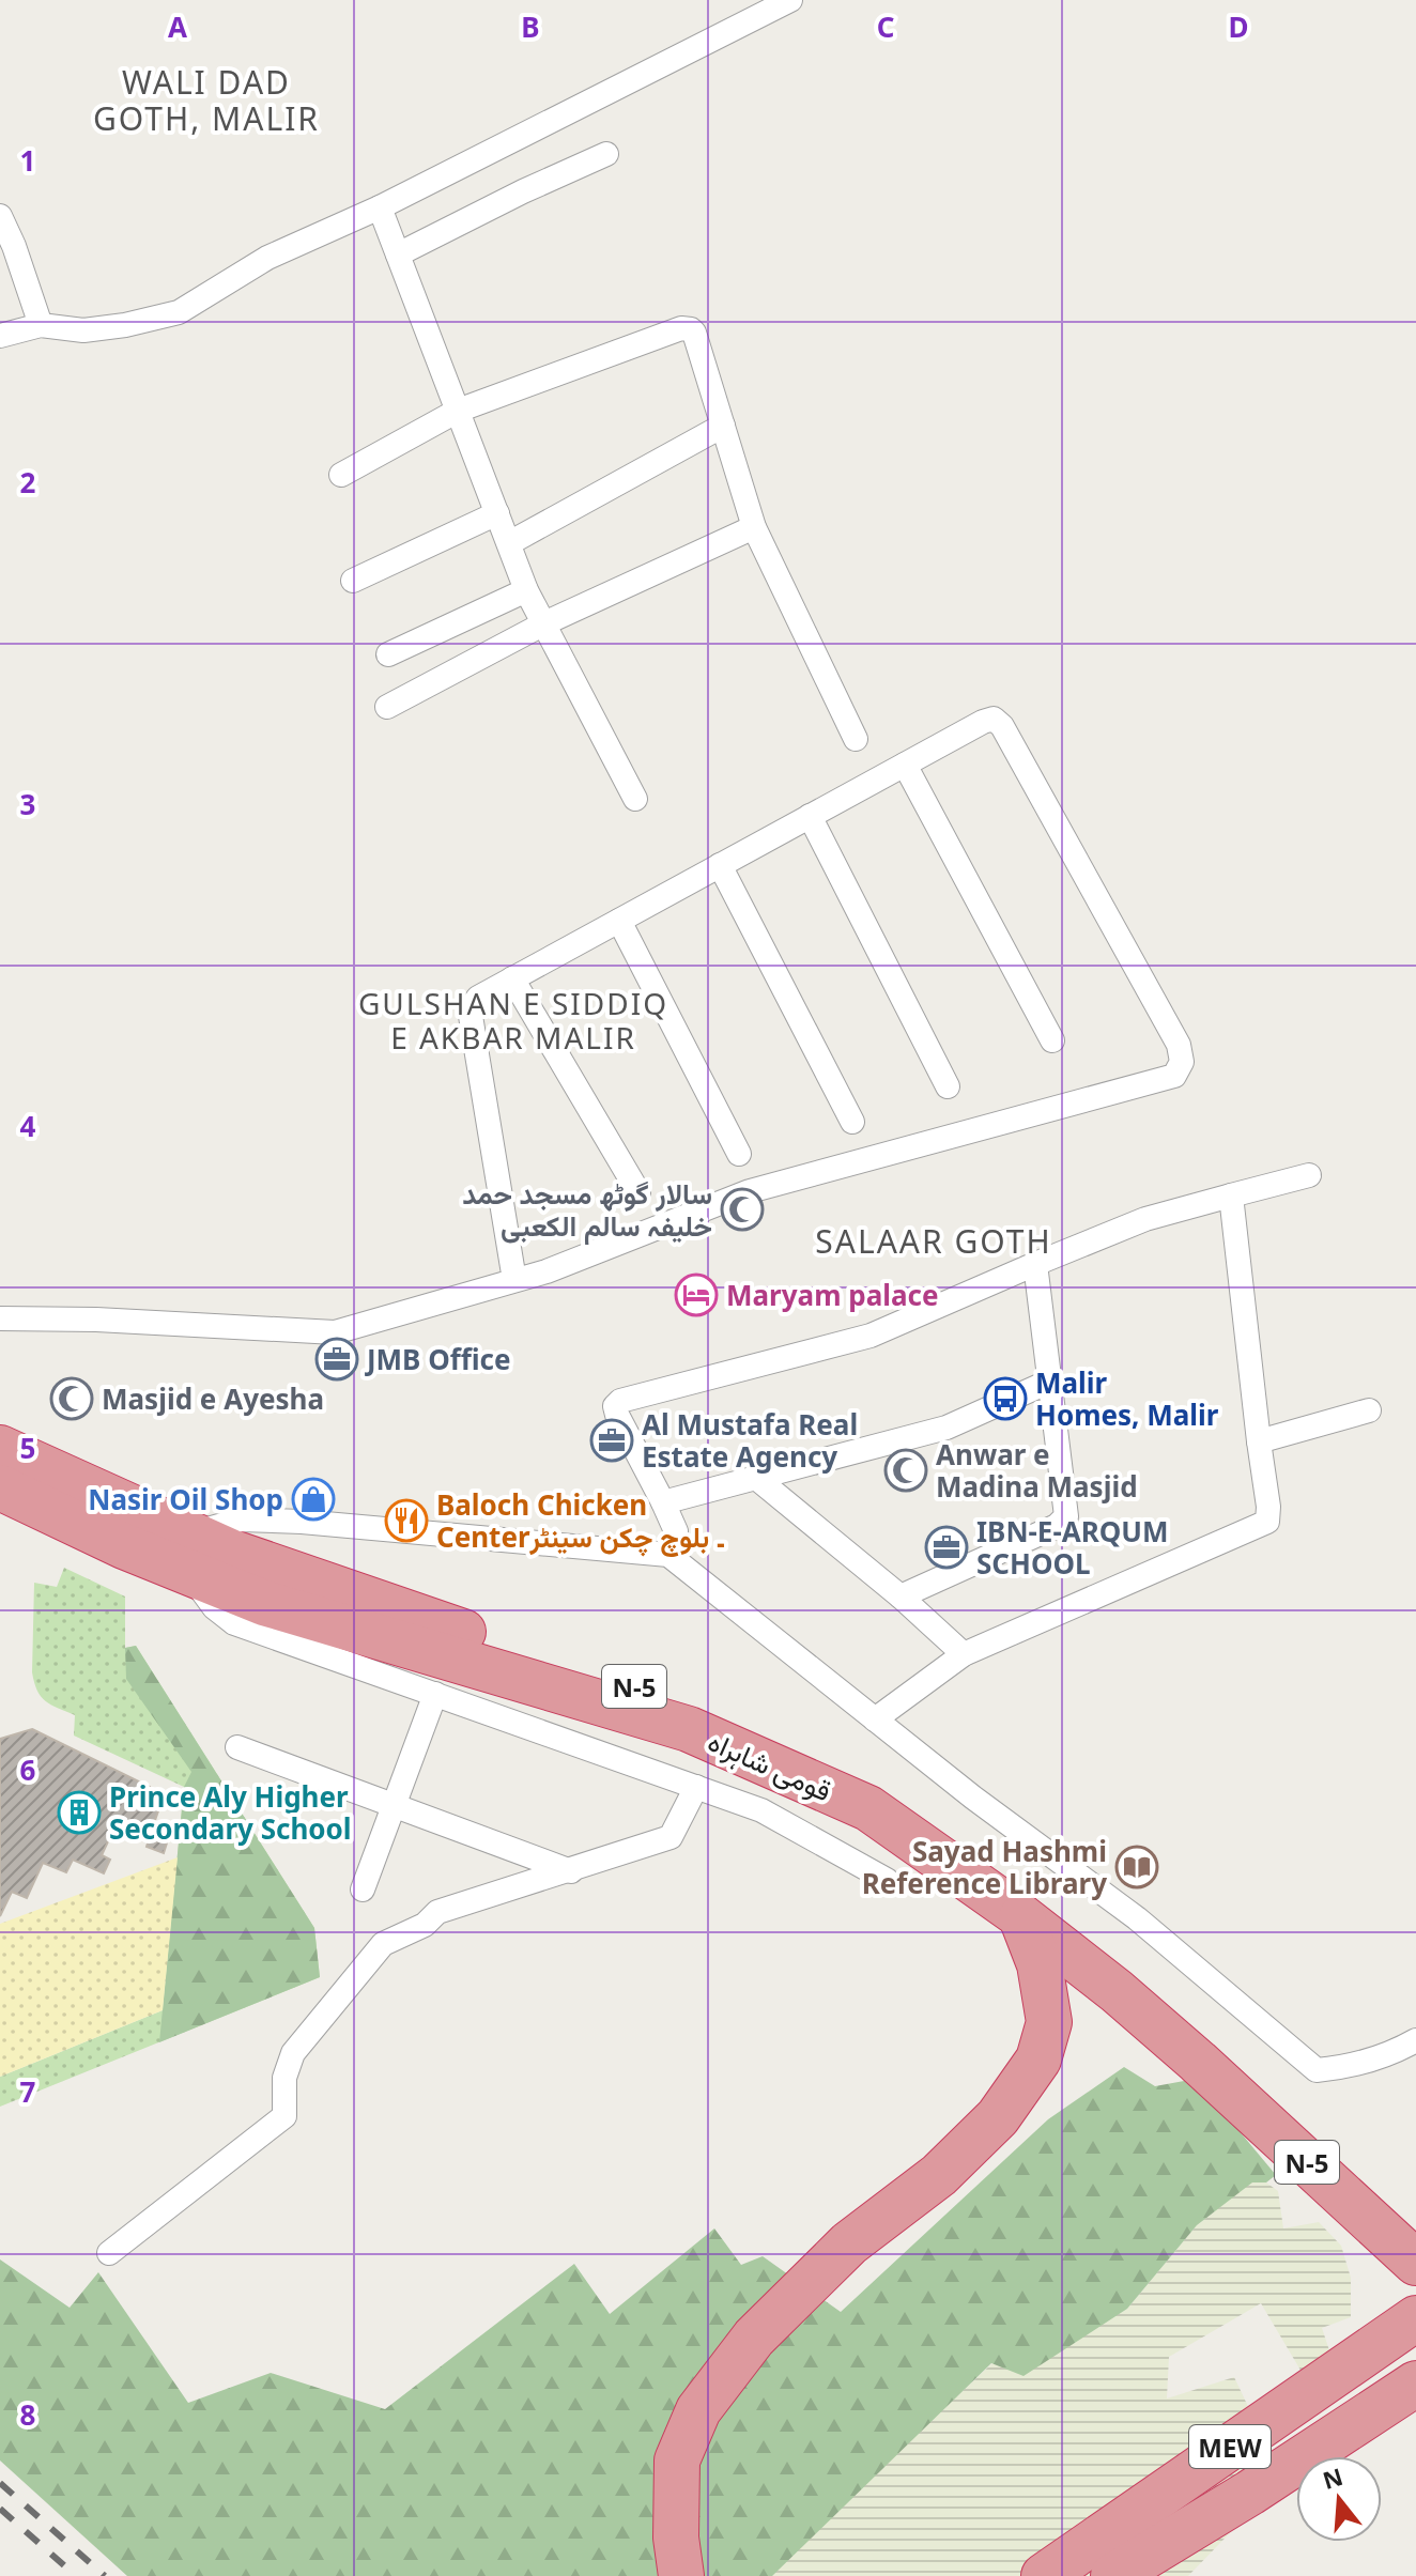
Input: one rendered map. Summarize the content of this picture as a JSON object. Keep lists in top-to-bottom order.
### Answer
{
  "streets": {
    "highway": ["N-5", "قومی شاہراہ", "MEW"]
  },
  "districts": ["WALI DAD GOTH, MALIR", "GULSHAN E SIDDIQ E AKBAR MALIR", "SALAAR GOTH"],
  "places": {
    "mosque": ["سالار گوٹھ مسجد حمد خلیفہ سالم الکعبی", "Masjid e Ayesha", "Anwar e Madina Masjid"],
    "hotel": ["Maryam palace"],
    "office": ["JMB Office", "Al Mustafa Real Estate Agency", "IBN-E-ARQUM SCHOOL"],
    "bus stop": ["Malir Homes, Malir"],
    "shop": ["Nasir Oil Shop"],
    "restaurant": ["Baloch Chicken Center۔ بلوچ چکن سینٹر"],
    "building": ["Prince Aly Higher Secondary School"],
    "library": ["Sayad Hashmi Reference Library"]
  },
  "north": "top",
  "grid": {
    "columns": [
      "A",
      "B",
      "C",
      "D"
    ],
    "rows": [
      "1",
      "2",
      "3",
      "4",
      "5",
      "6",
      "7",
      "8"
    ]
  }
}
